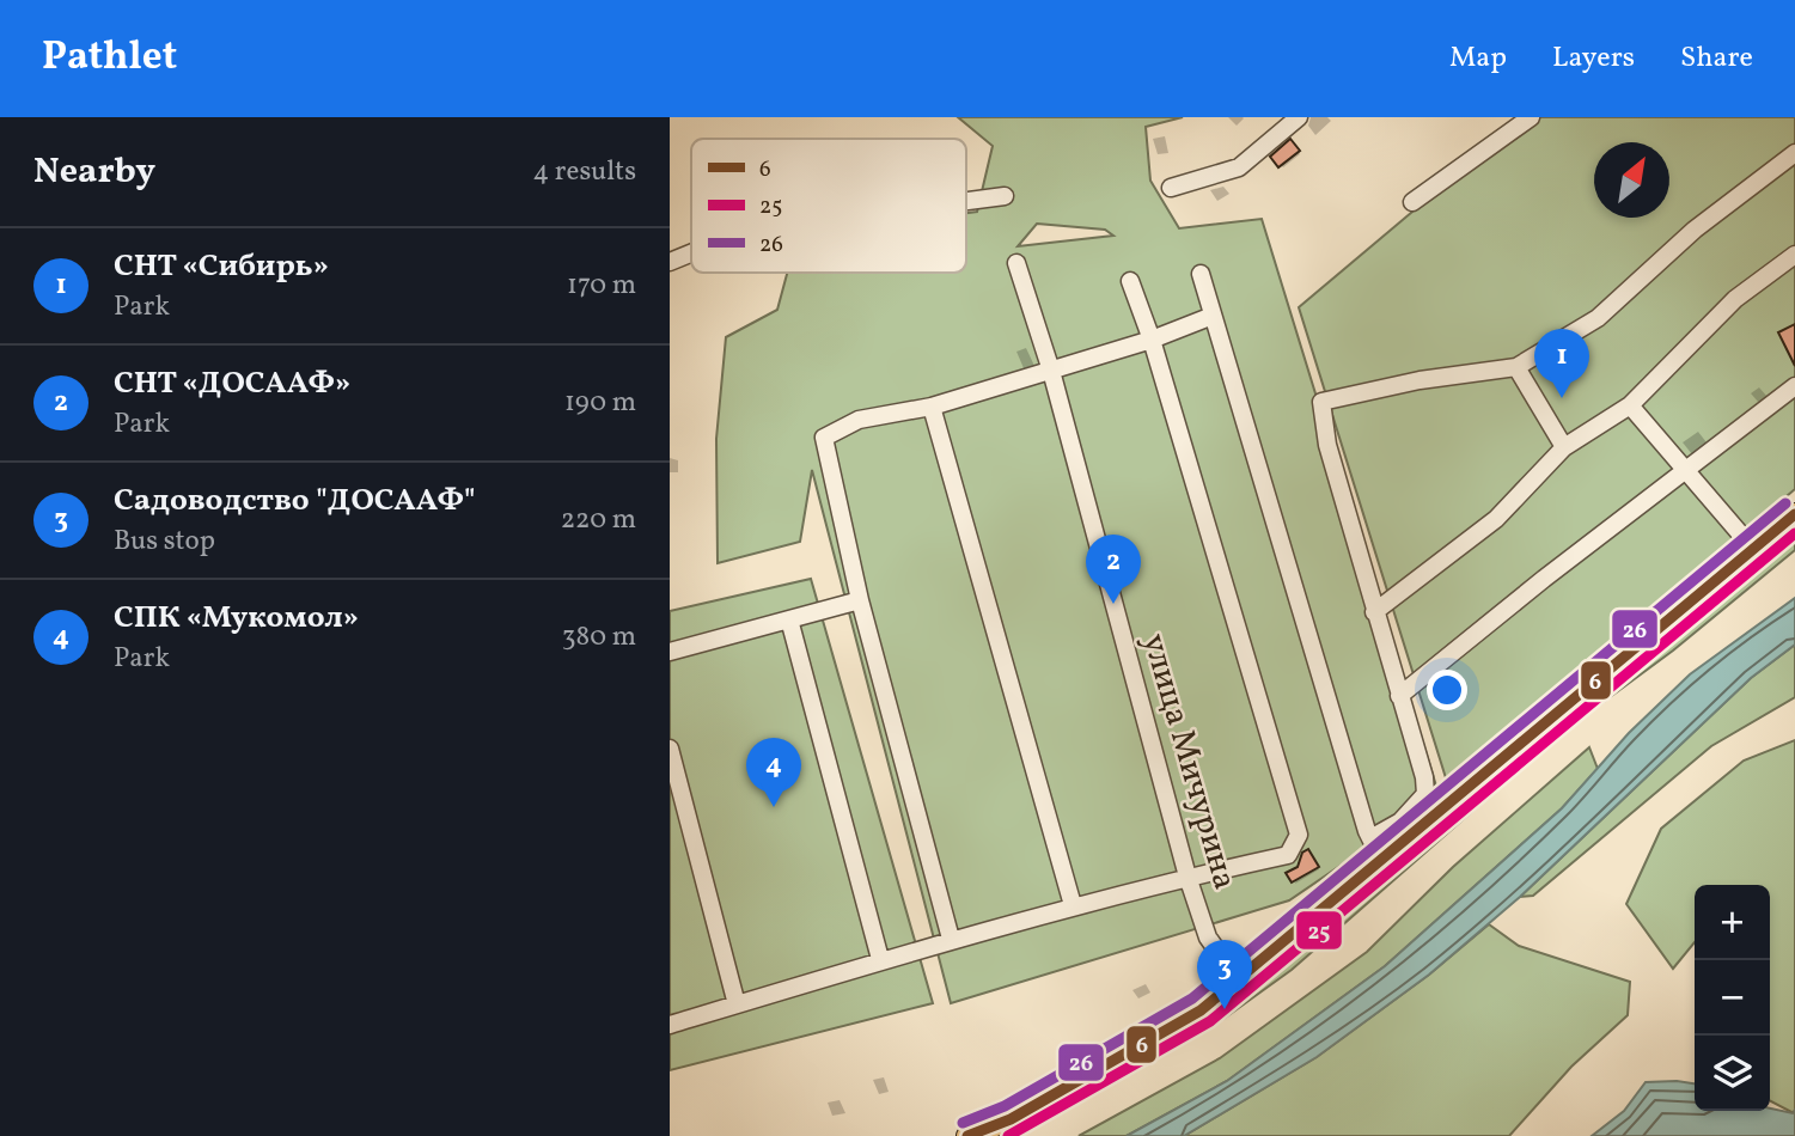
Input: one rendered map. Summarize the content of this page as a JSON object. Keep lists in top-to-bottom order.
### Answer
{
  "streets": {
    "street": ["улица Мичурина"]
  },
  "lines": ["transit line 26", "transit line 6", "transit line 25"],
  "legend": ["6", "25", "26"],
  "north": "top right",
  "page": {
    "header": "Pathlet",
    "nav": ["Map", "Layers", "Share"],
    "heading": ["Nearby", "4 results"],
    "list": [
      {
        "mark": "1",
        "name": "СНТ «Сибирь»",
        "note": "Park",
        "value": "170 m"
      },
      {
        "mark": "2",
        "name": "СНТ «ДОСААФ»",
        "note": "Park",
        "value": "190 m"
      },
      {
        "mark": "3",
        "name": "Садоводство \"ДОСААФ\"",
        "note": "Bus stop",
        "value": "220 m"
      },
      {
        "mark": "4",
        "name": "СПК «Мукомол»",
        "note": "Park",
        "value": "380 m"
      }
    ],
    "pins": [
      "1",
      "2",
      "4",
      "3"
    ],
    "map_buttons": ["+", "−"]
  }
}
